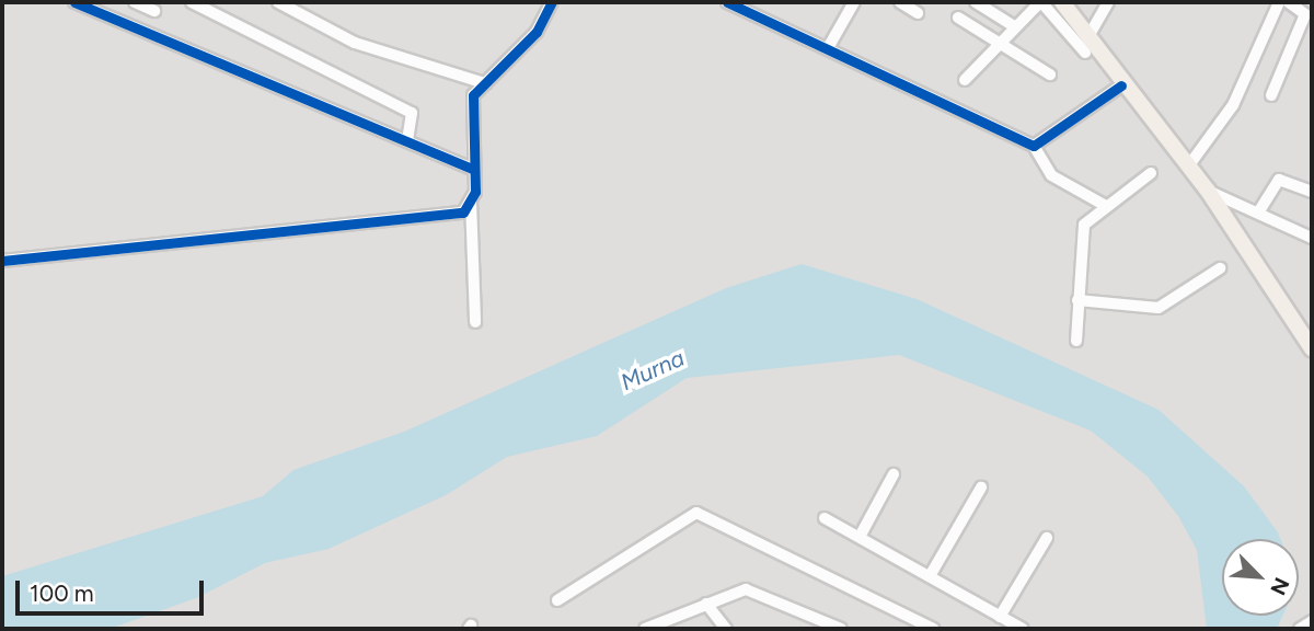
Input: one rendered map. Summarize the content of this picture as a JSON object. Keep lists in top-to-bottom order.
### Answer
{
  "water": ["Murna"],
  "scale_bar": "100 m",
  "north": "bottom right"
}
